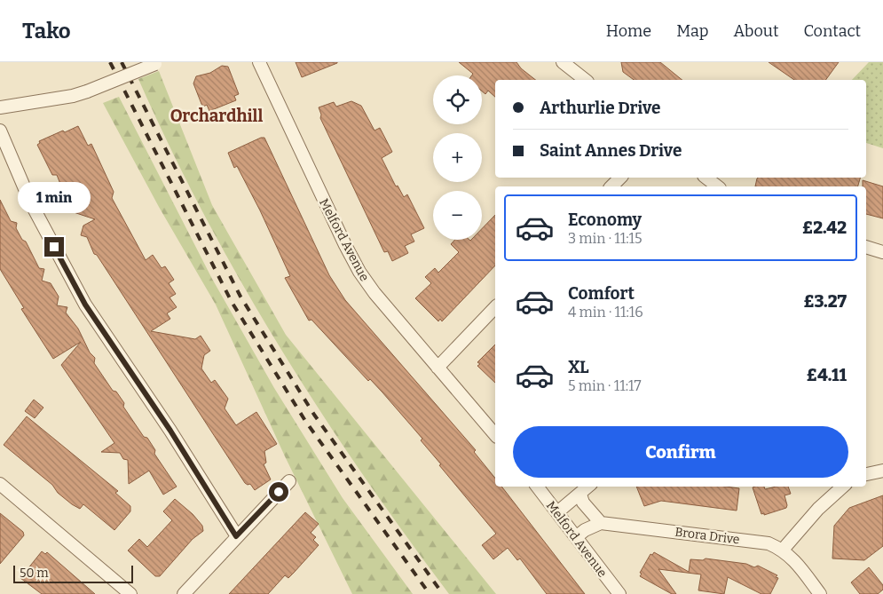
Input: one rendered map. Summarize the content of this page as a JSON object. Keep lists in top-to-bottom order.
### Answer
{
  "streets": {
    "street": ["Melford Avenue", "Brora Drive"]
  },
  "districts": ["Orchardhill"],
  "scale_bar": "50 m",
  "page": {
    "header": "Tako",
    "nav": [
      "Home",
      "Map",
      "About",
      "Contact"
    ],
    "map_buttons": ["+", "−"],
    "banner": ["Arthurlie Drive", "Saint Annes Drive"],
    "bubble": "1 min",
    "list": [
      {
        "name": "Economy",
        "note": "3 min · 11:15",
        "value": "£2.42"
      },
      {
        "name": "Comfort",
        "note": "4 min · 11:16",
        "value": "£3.27"
      },
      {
        "name": "XL",
        "note": "5 min · 11:17",
        "value": "£4.11"
      }
    ],
    "buttons": "Confirm",
    "scale": "50 m"
  }
}
